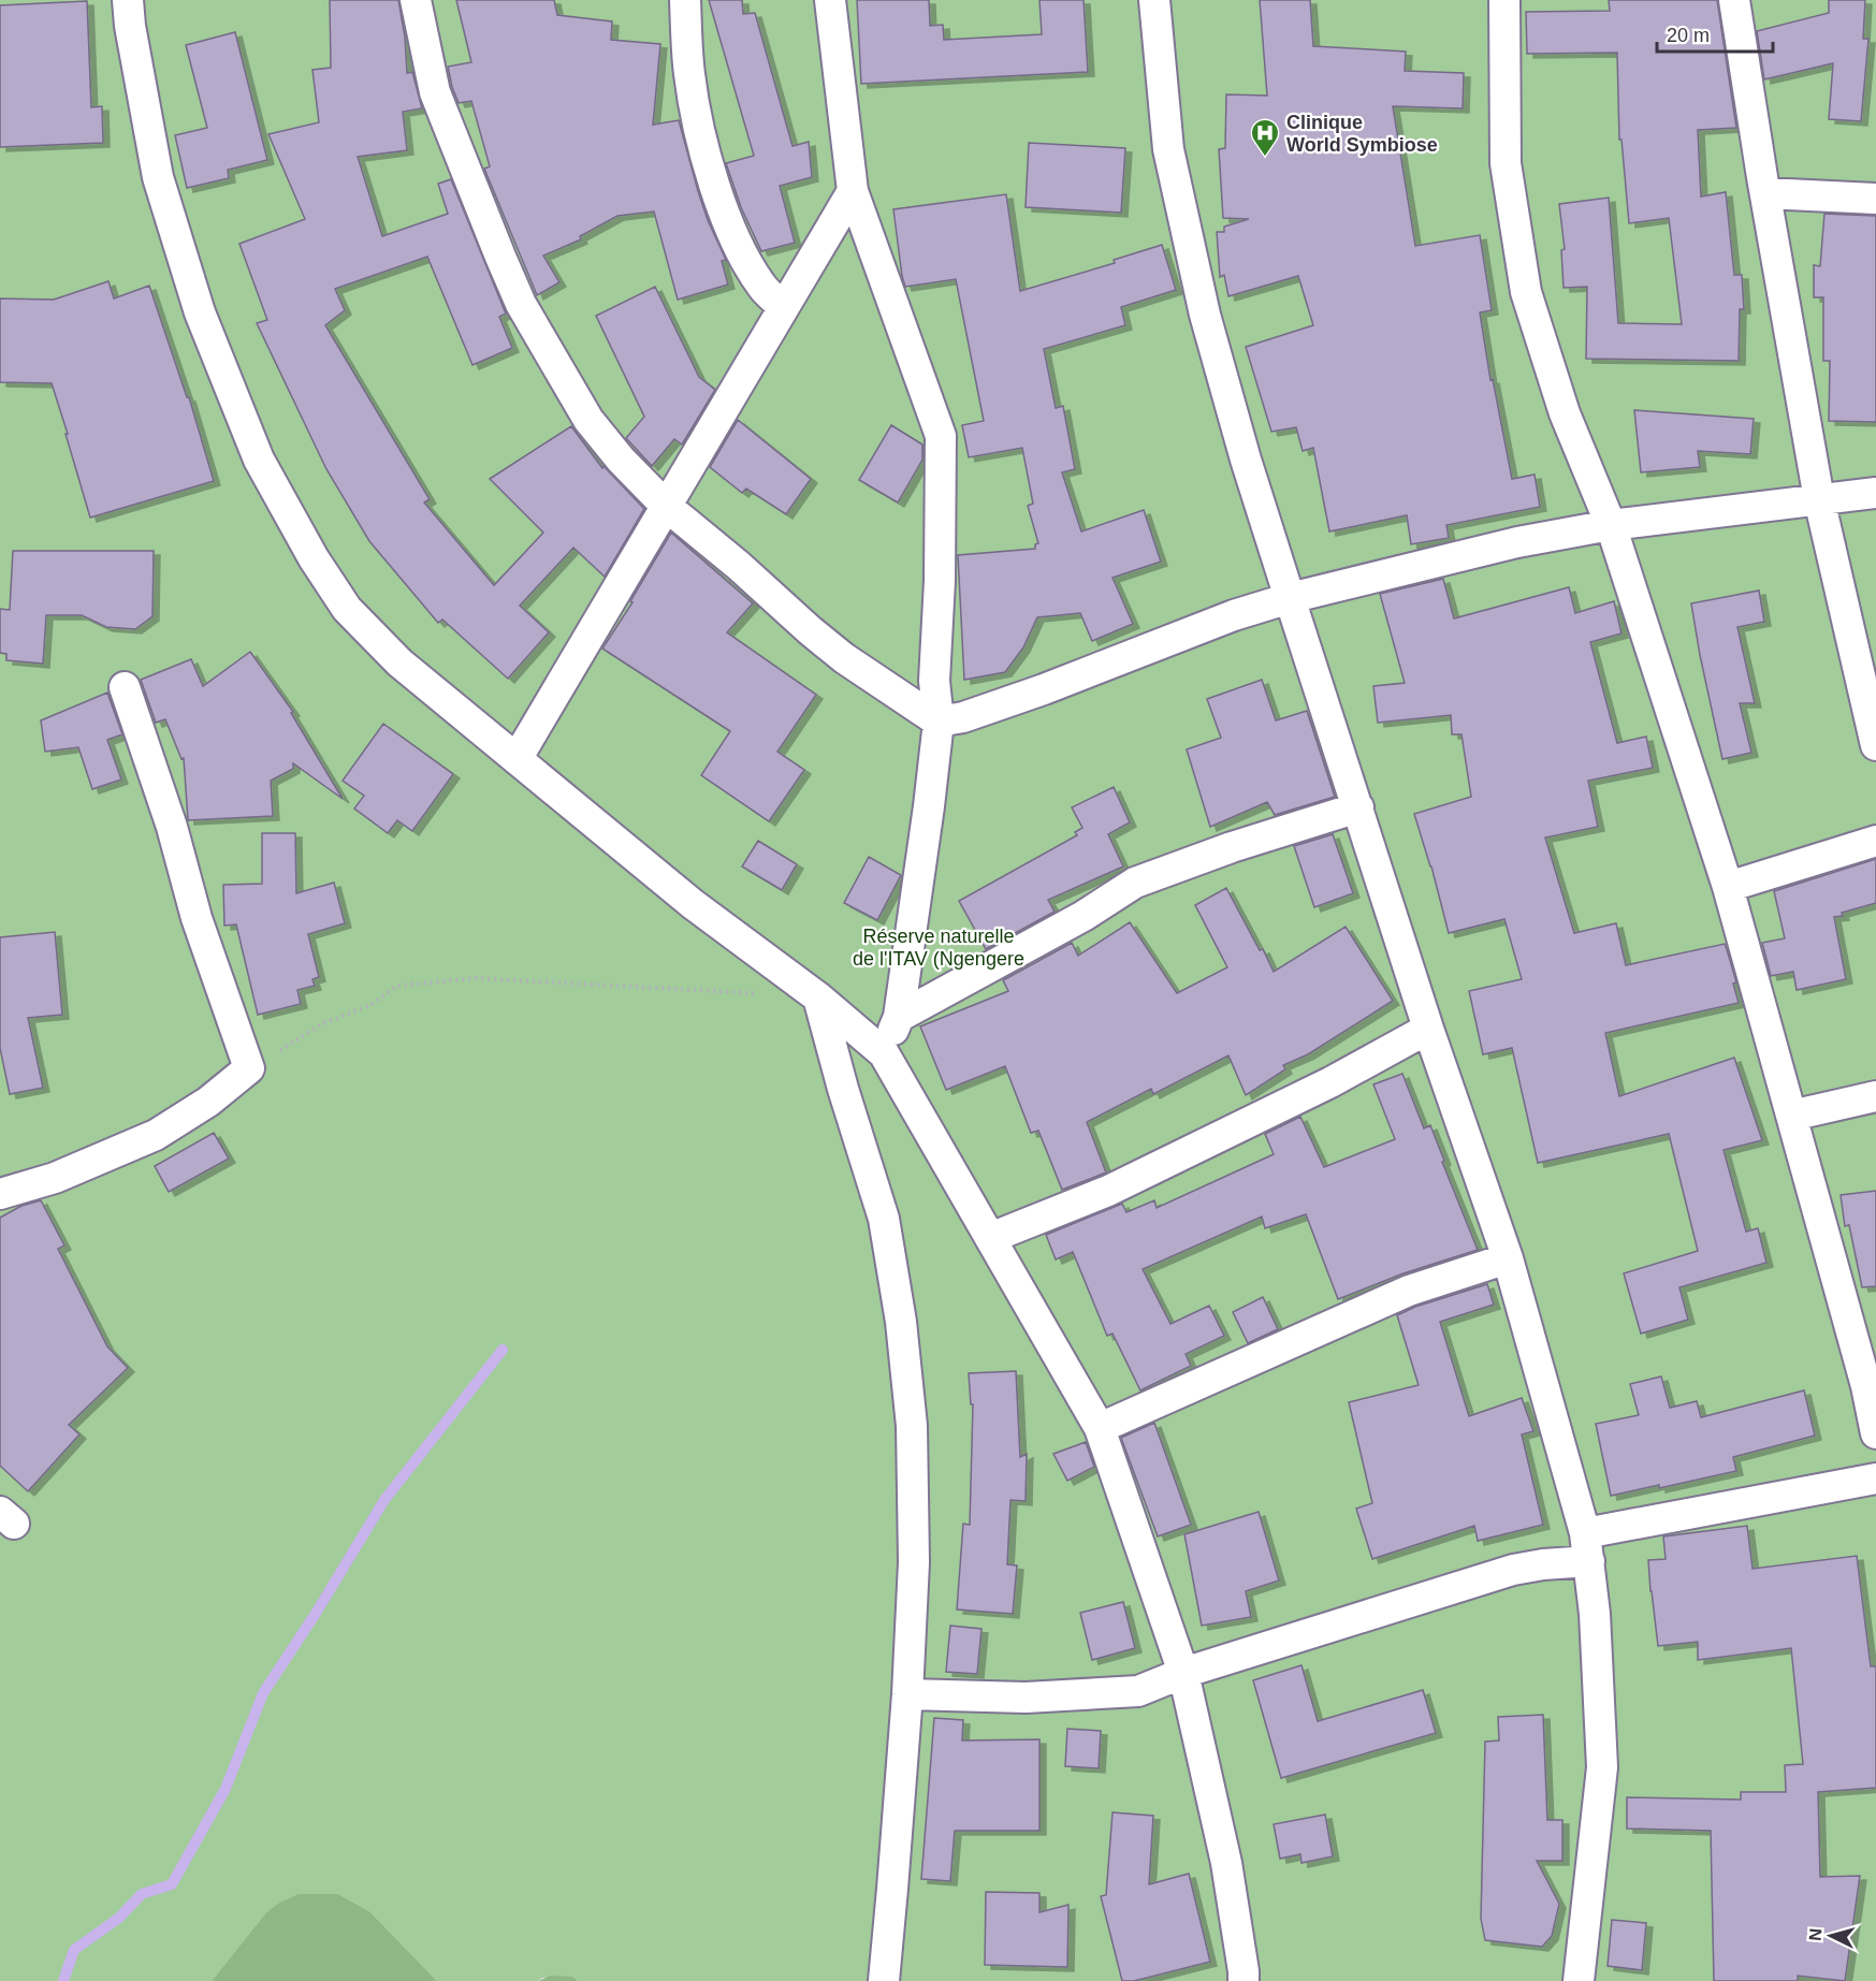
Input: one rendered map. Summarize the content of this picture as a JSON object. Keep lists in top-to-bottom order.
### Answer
{
  "parks": ["Réserve naturelle de l'ITAV (Ngengere"],
  "places": {
    "hospital": ["Clinique World Symbiose"]
  },
  "scale_bar": "20 m",
  "north": "left"
}
